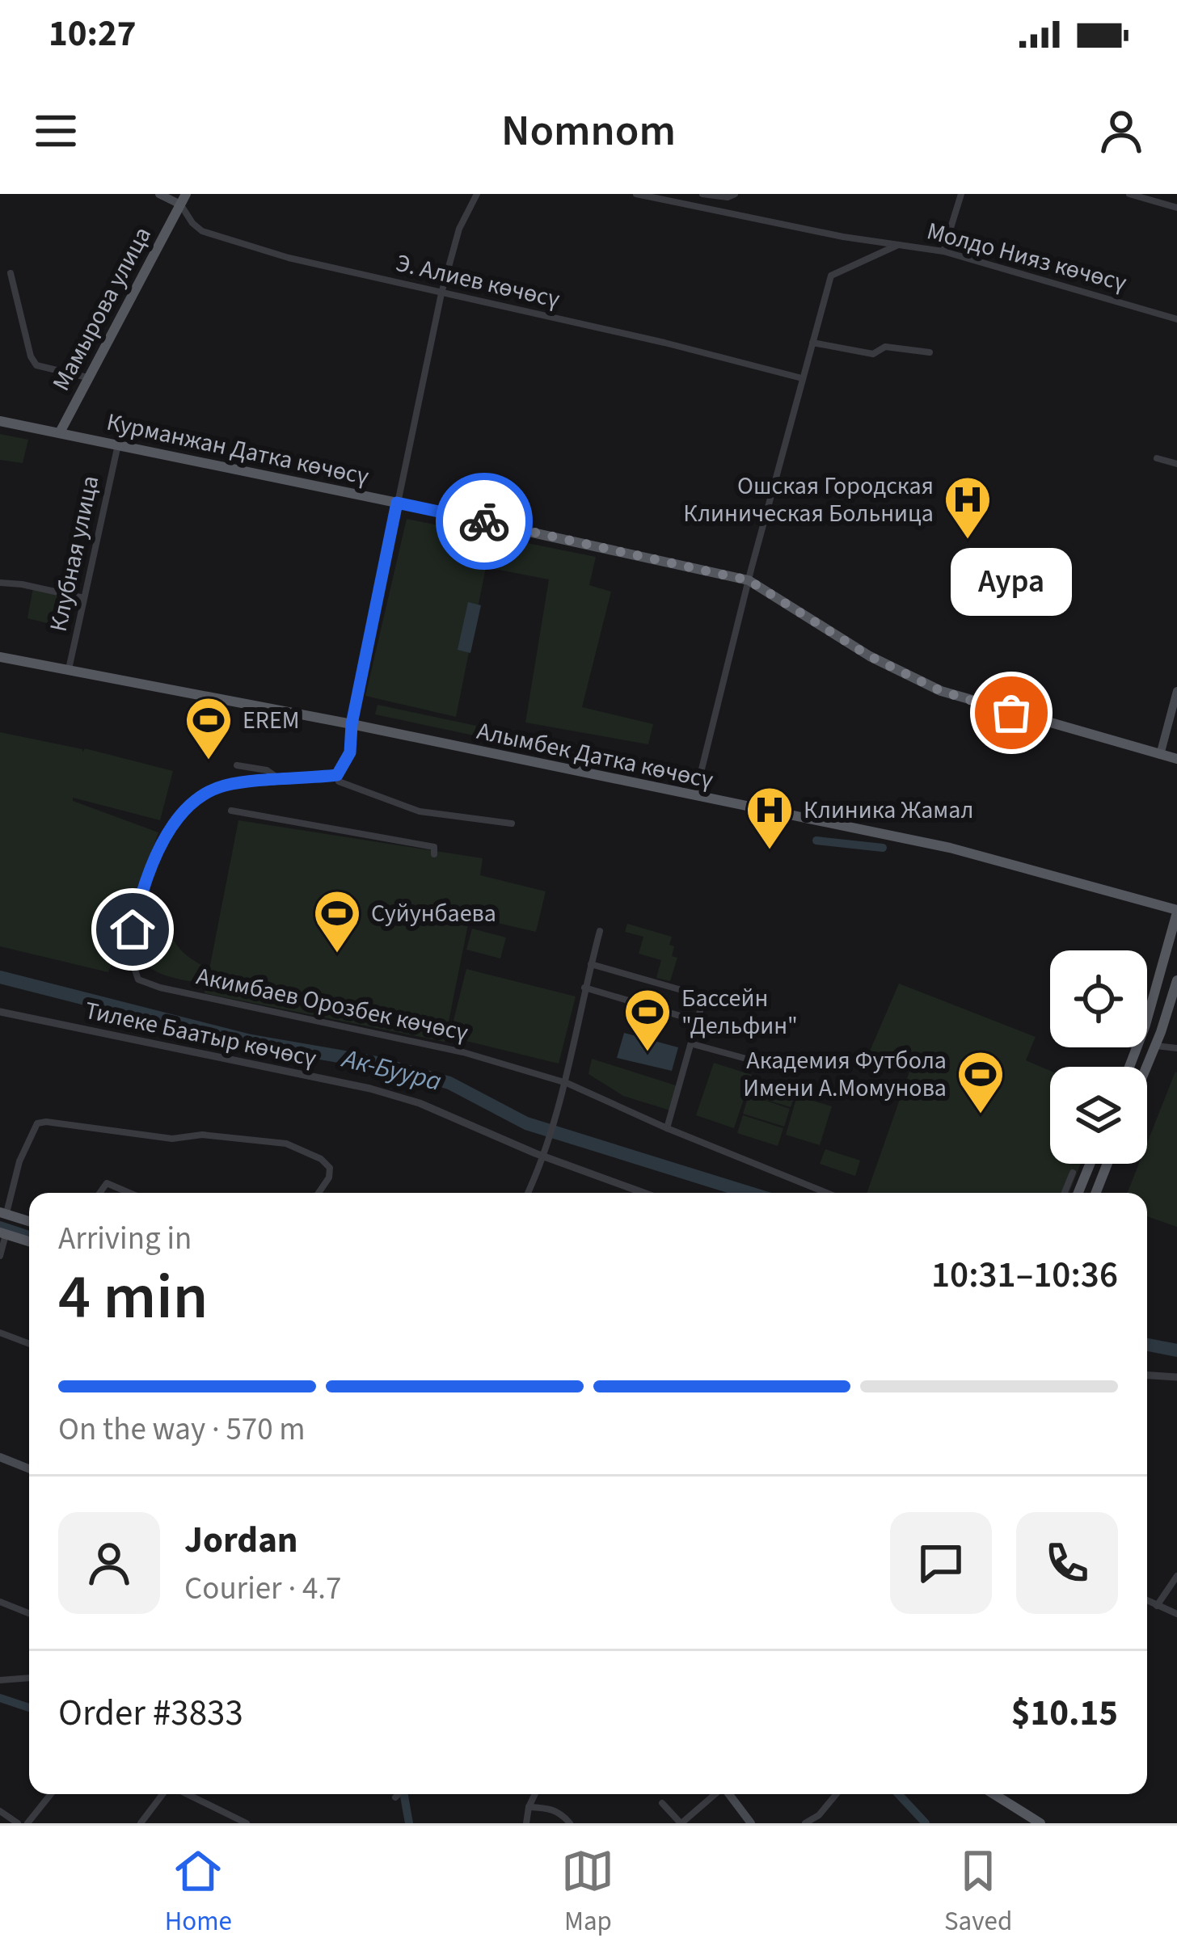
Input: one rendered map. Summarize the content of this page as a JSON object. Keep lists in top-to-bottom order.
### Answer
{
  "streets": {
    "main road": [
      "Э. Алиев көчөсү",
      "Мамырова улица",
      "Курманжан Датка көчөсү",
      "Алымбек Датка көчөсү"
    ],
    "street": [
      "Молдо Нияз көчөсү",
      "Клубная улица",
      "Акимбаев Орозбек көчөсү",
      "Тилеке Баатыр көчөсү"
    ]
  },
  "crossings": [
    ["Э. Алиев көчөсү", "Мамырова улица"],
    ["Мамырова улица", "Курманжан Датка көчөсү"],
    ["Курманжан Датка көчөсү", "Клубная улица"],
    ["Клубная улица", "Алымбек Датка көчөсү"]
  ],
  "water": ["Ак-Буура"],
  "places": {
    "hospital": ["Ошская Городская Клиническая Больница", "Клиника Жамал"],
    "other": ["Аура"],
    "sports": [
      "EREM",
      "Суйунбаева",
      "Бассейн \"Дельфин\"",
      "Академия Футбола Имени А.Момунова"
    ]
  },
  "page": {
    "status": "10:27",
    "header": "Nomnom",
    "bubble": "Аура",
    "heading": ["4 min", "Arriving in", "10:31–10:36"],
    "panel": [
      "Jordan",
      "Courier · 4.7",
      "Order #3833",
      "$10.15"
    ],
    "bar": "On the way · 570 m",
    "tabs": ["Home", "Map", "Saved"]
  }
}
